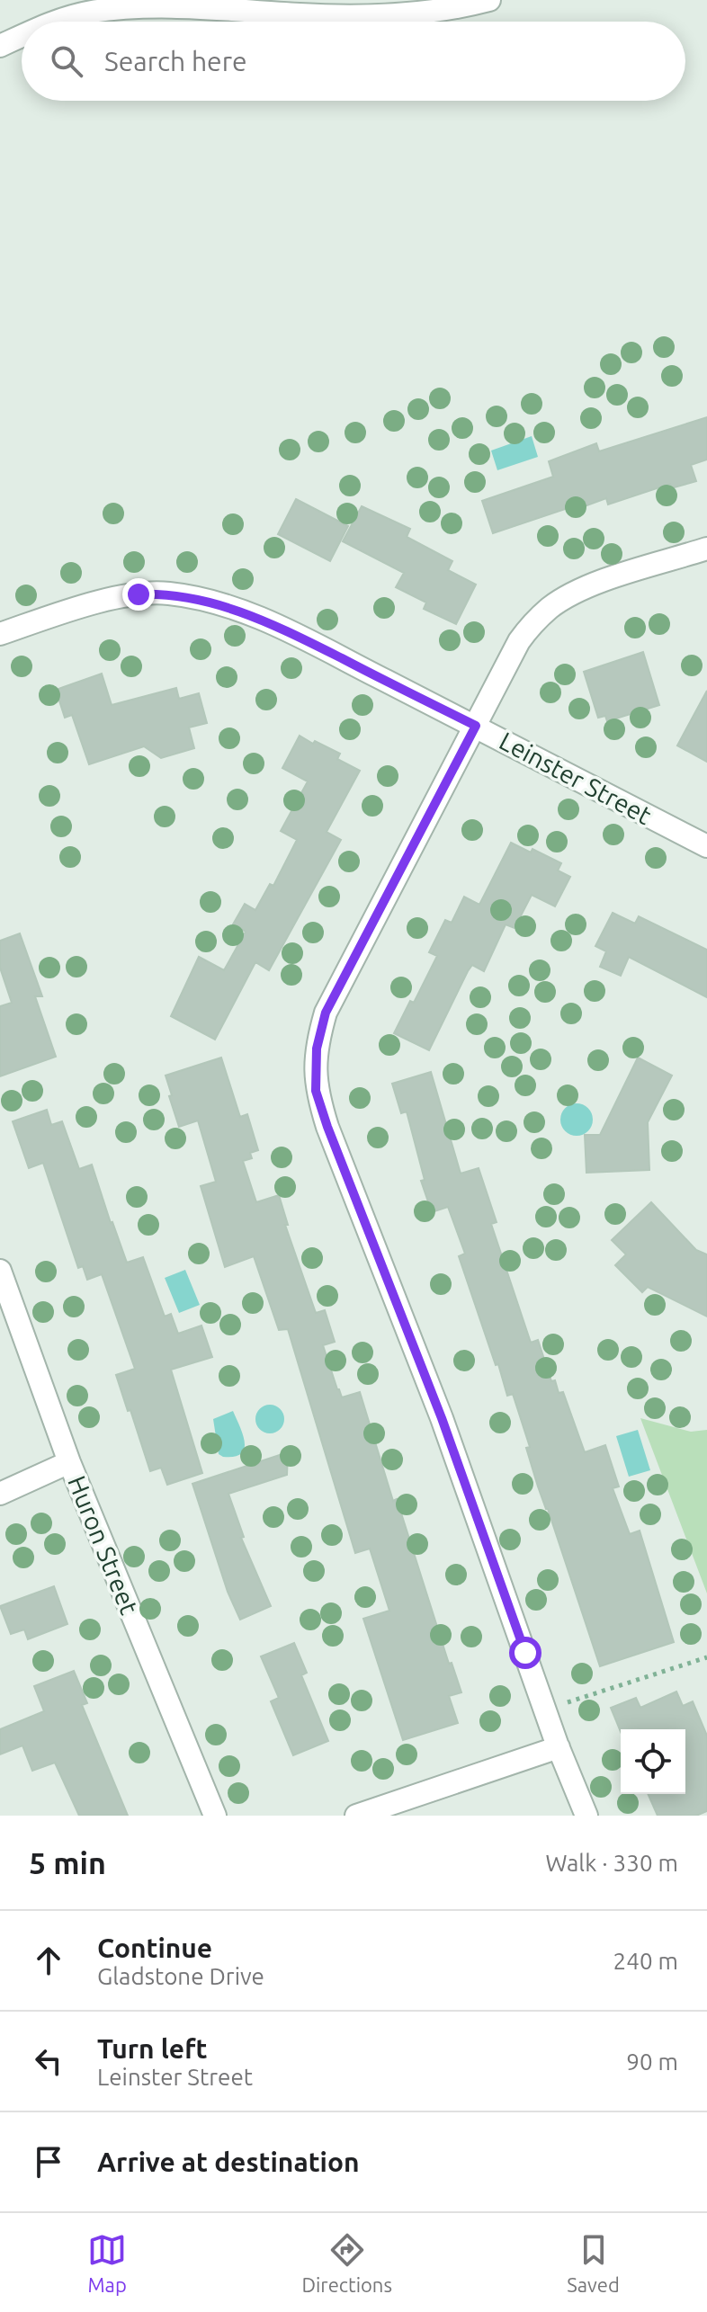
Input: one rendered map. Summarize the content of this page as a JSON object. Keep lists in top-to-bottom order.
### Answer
{
  "streets": {
    "street": ["Leinster Street", "Huron Street"]
  },
  "page": {
    "search": "Search here",
    "heading": ["5 min", "Walk · 330 m"],
    "list": [
      ["Continue", "Gladstone Drive", "240 m"],
      ["Turn left", "Leinster Street", "90 m"],
      "Arrive at destination"
    ],
    "nav": ["Map", "Directions", "Saved"]
  }
}
